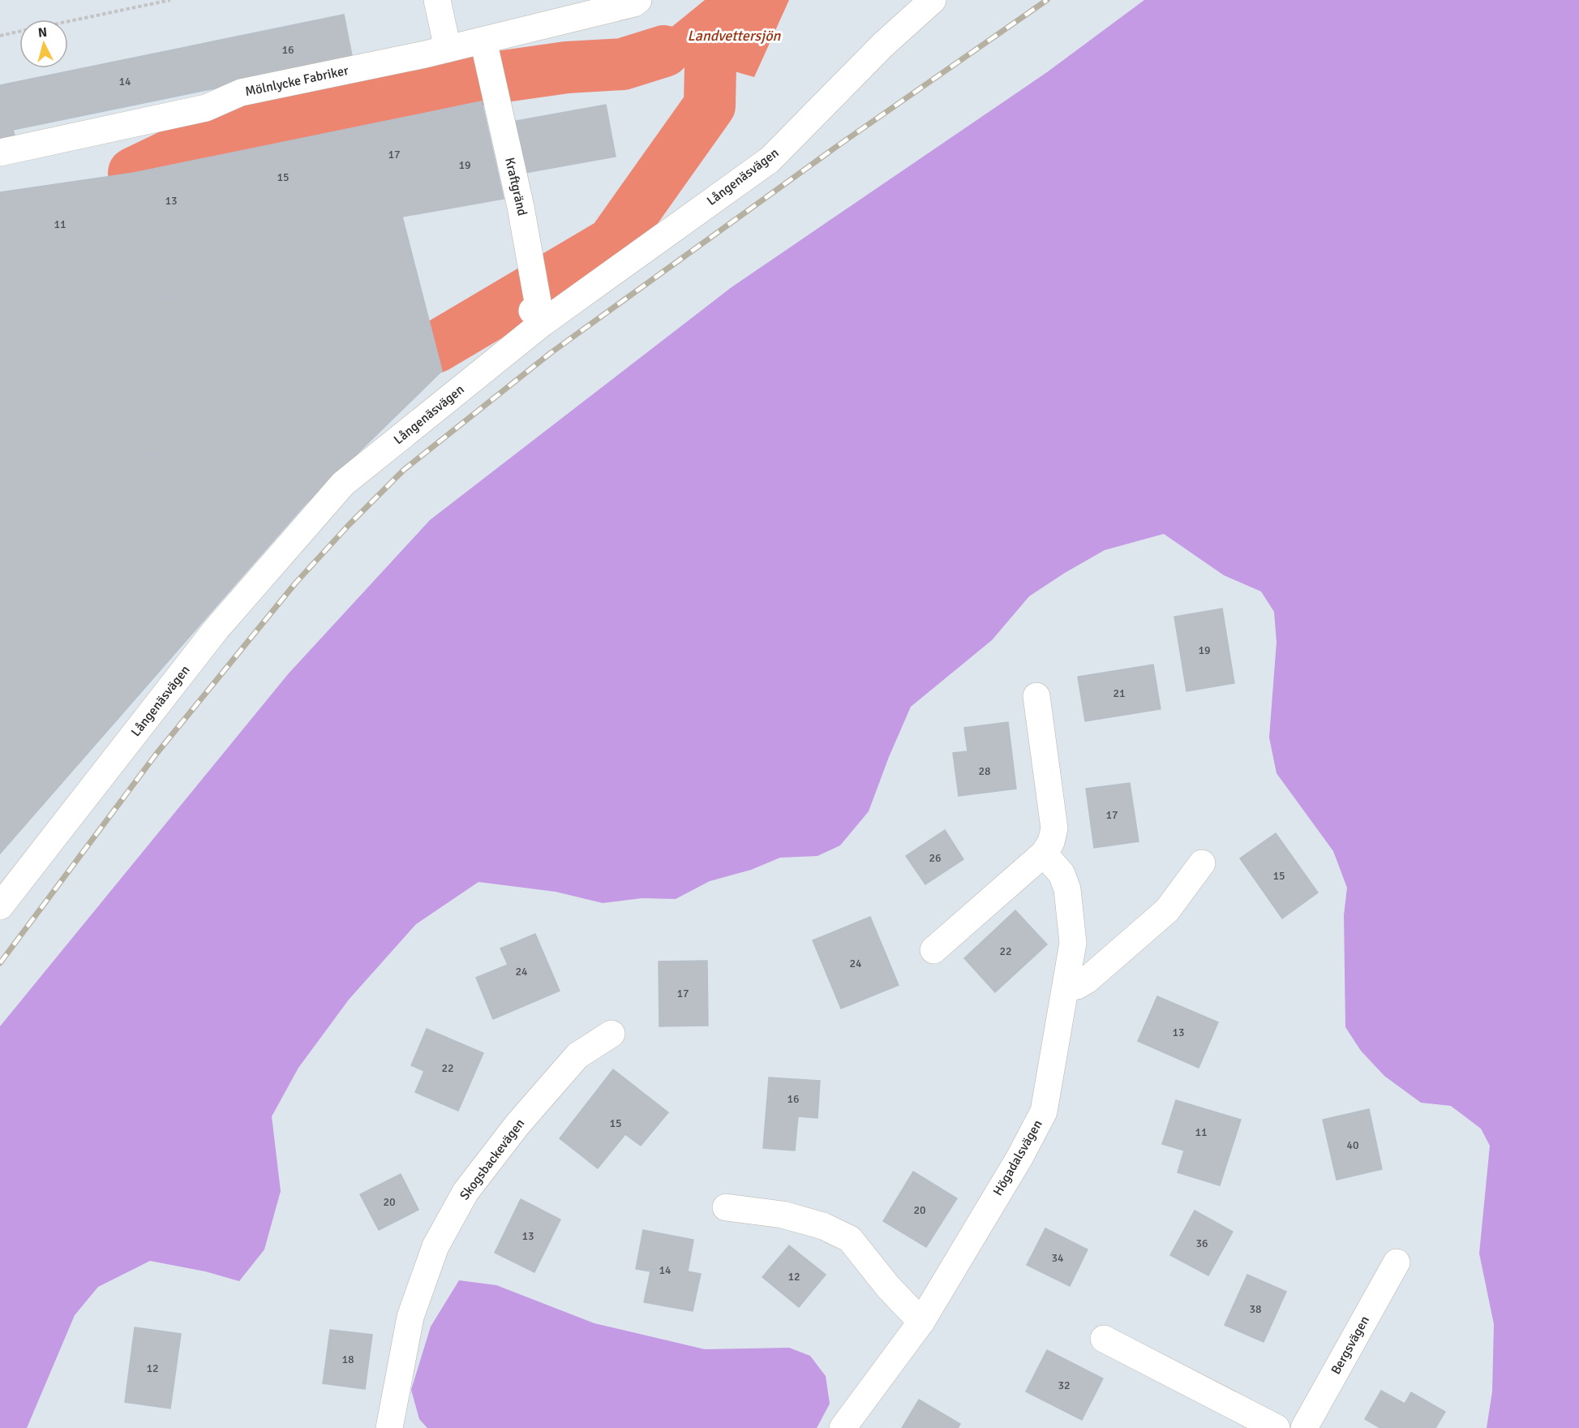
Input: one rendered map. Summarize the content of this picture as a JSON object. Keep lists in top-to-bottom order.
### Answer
{
  "streets": {
    "street": [
      "Mölnlycke Fabriker",
      "Långenäsvägen",
      "Kraftgränd",
      "Högadalsvägen",
      "Skogsbackevägen",
      "Bergsvägen"
    ]
  },
  "crossings": [
    ["Mölnlycke Fabriker", "Kraftgränd"],
    ["Långenäsvägen", "Kraftgränd"]
  ],
  "water": ["Landvettersjön"],
  "house_numbers": [
    "16",
    "14",
    "17",
    "19",
    "15",
    "13",
    "11",
    "19",
    "21",
    "28",
    "17",
    "26",
    "15",
    "22",
    "24",
    "24",
    "17",
    "13",
    "22",
    "16",
    "15",
    "11",
    "40",
    "20",
    "20",
    "13",
    "36",
    "34",
    "14",
    "12",
    "38",
    "18",
    "12",
    "32"
  ],
  "north": "top"
}
